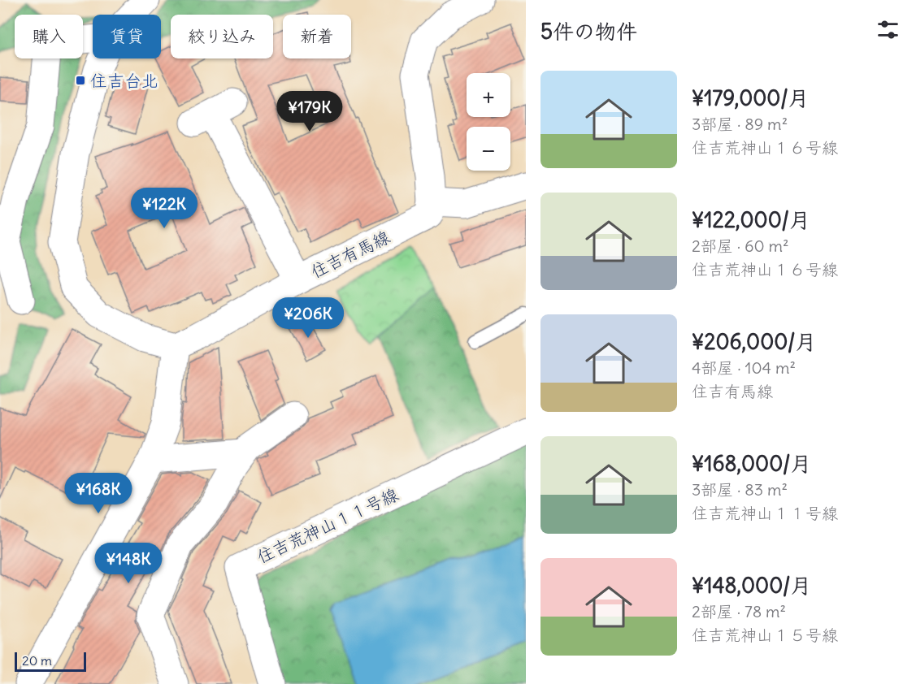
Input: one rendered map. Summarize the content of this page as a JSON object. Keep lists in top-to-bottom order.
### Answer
{
  "streets": {
    "street": ["住吉有馬線", "住吉荒神山１１号線"]
  },
  "places": {
    "transit": ["住吉台北"]
  },
  "scale_bar": "20 m",
  "page": {
    "heading": "5件の物件",
    "chip": [
      "購入",
      "賃貸",
      "絞り込み",
      "新着"
    ],
    "list": [
      {
        "name": "¥179,000/月",
        "note": "3部屋 · 89 m² · 住吉荒神山１６号線"
      },
      {
        "name": "¥122,000/月",
        "note": "2部屋 · 60 m² · 住吉荒神山１６号線"
      },
      {
        "name": "¥206,000/月",
        "note": "4部屋 · 104 m² · 住吉有馬線"
      },
      {
        "name": "¥168,000/月",
        "note": "3部屋 · 83 m² · 住吉荒神山１１号線"
      },
      {
        "name": "¥148,000/月",
        "note": "2部屋 · 78 m² · 住吉荒神山１５号線"
      }
    ],
    "map_buttons": ["+", "−"],
    "price": [
      "¥179K",
      "¥122K",
      "¥206K",
      "¥168K",
      "¥148K"
    ],
    "scale": "20 m"
  }
}
